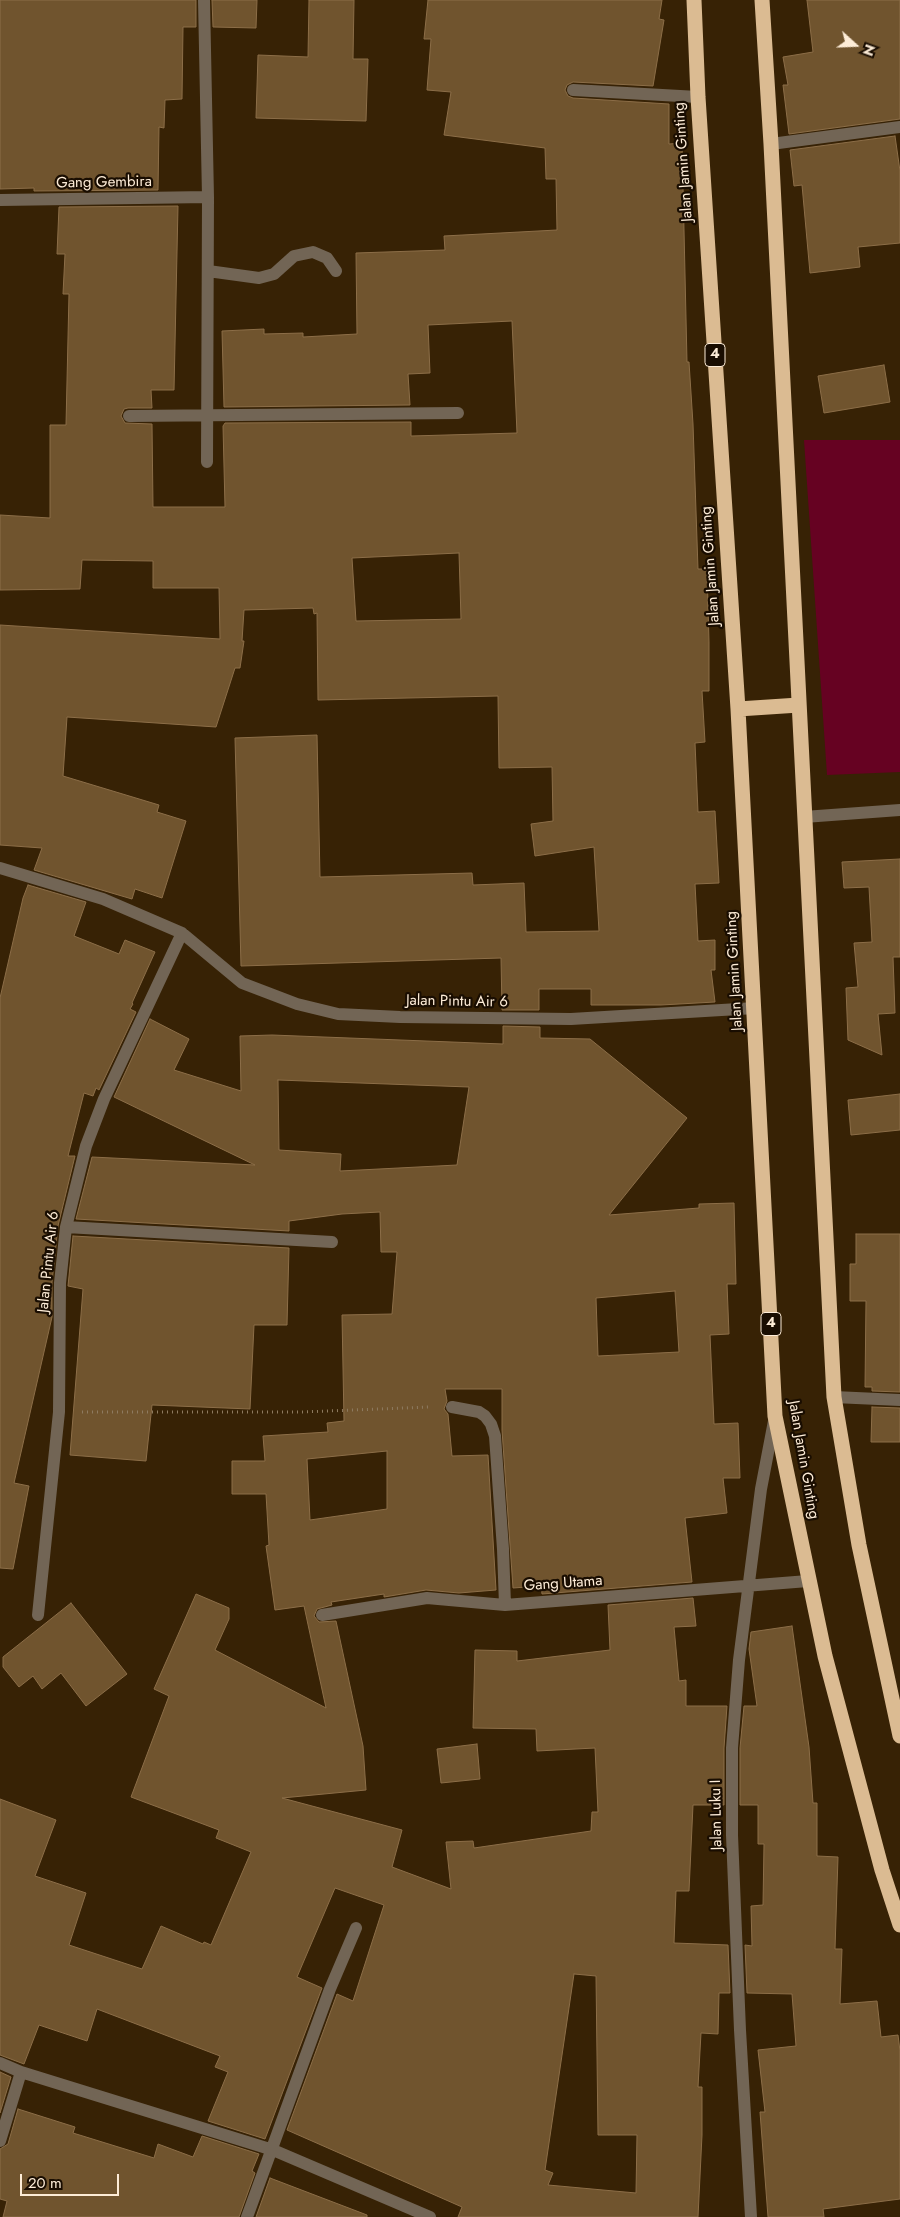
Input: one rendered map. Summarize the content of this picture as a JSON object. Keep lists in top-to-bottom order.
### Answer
{
  "streets": {
    "highway": ["Jalan Jamin Ginting", "4"],
    "street": [
      "Gang Gembira",
      "Jalan Pintu Air 6",
      "Gang Utama",
      "Jalan Luku I"
    ]
  },
  "crossings": [
    ["Jalan Jamin Ginting", "Jalan Pintu Air 6"],
    ["Jalan Jamin Ginting", "Gang Utama"],
    ["Jalan Jamin Ginting", "Jalan Luku I"],
    ["Gang Utama", "Jalan Luku I"]
  ],
  "scale_bar": "20 m",
  "north": "right"
}
